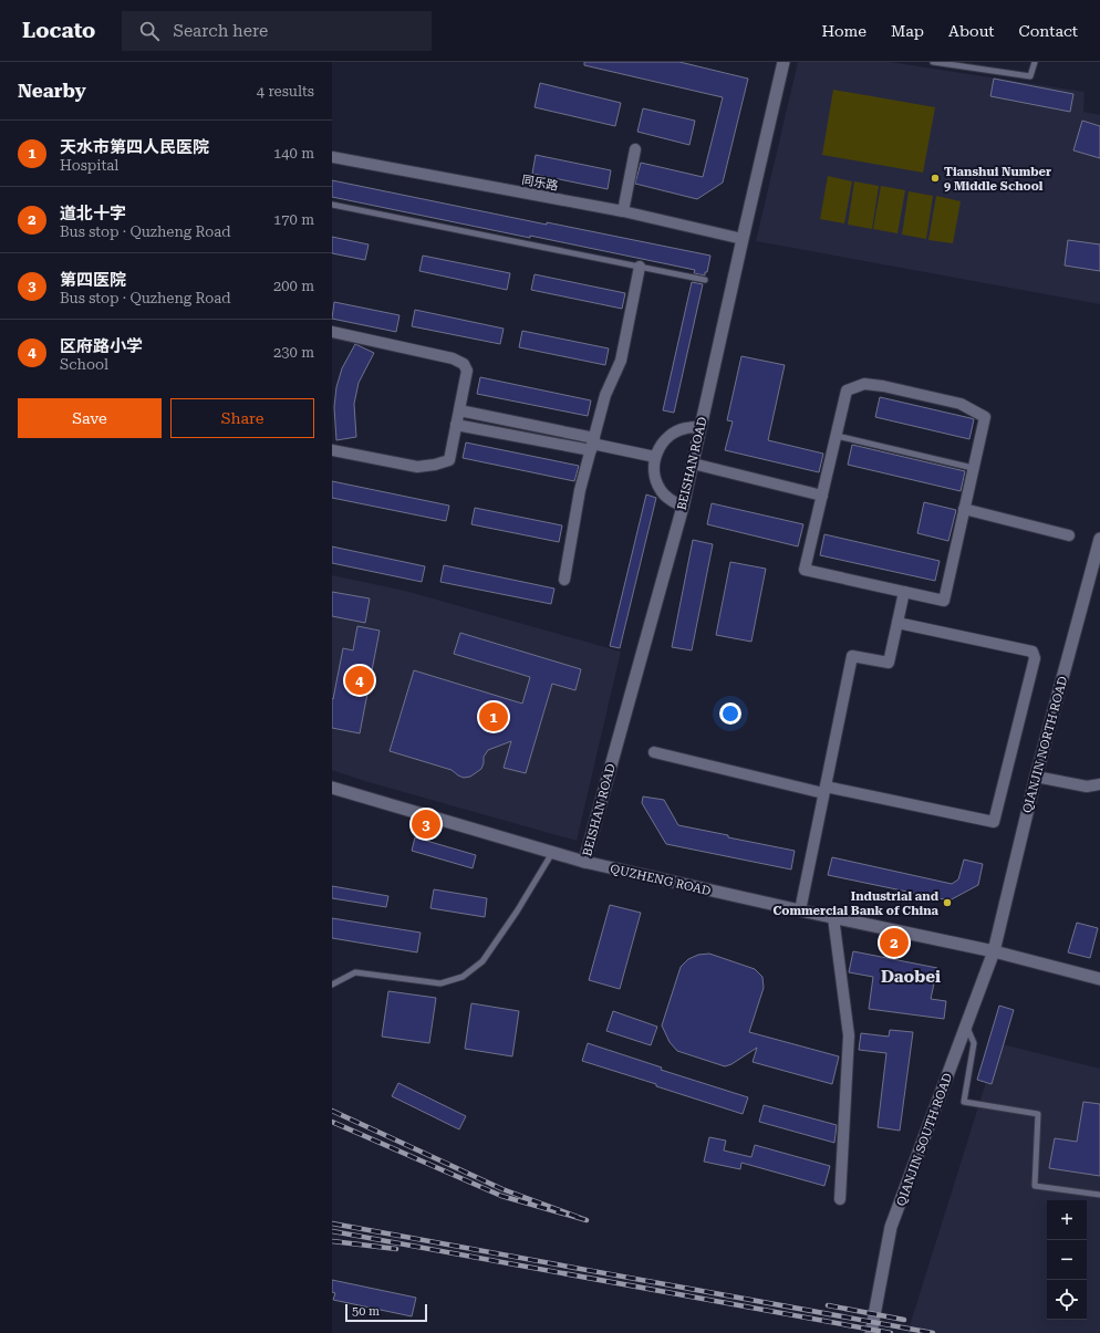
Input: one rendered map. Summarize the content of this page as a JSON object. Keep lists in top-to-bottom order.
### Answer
{
  "streets": {
    "main road": [
      "BEISHAN ROAD",
      "QIANJIN NORTH ROAD",
      "QUZHENG ROAD",
      "QIANJIN SOUTH ROAD"
    ],
    "street": ["同乐路"]
  },
  "crossings": [
    ["同乐路", "BEISHAN ROAD"],
    ["BEISHAN ROAD", "QUZHENG ROAD"],
    ["QIANJIN NORTH ROAD", "QUZHENG ROAD"],
    ["QIANJIN NORTH ROAD", "QIANJIN SOUTH ROAD"],
    ["QUZHENG ROAD", "QIANJIN SOUTH ROAD"]
  ],
  "districts": ["Daobei"],
  "places": ["Tianshui Number 9 Middle School", "Industrial and Commercial Bank of China"],
  "scale_bar": "50 m",
  "page": {
    "header": "Locato",
    "search": "Search here",
    "nav": [
      "Home",
      "Map",
      "About",
      "Contact"
    ],
    "heading": ["Nearby", "4 results"],
    "list": [
      {
        "mark": "1",
        "name": "天水市第四人民医院",
        "note": "Hospital",
        "value": "140 m"
      },
      {
        "mark": "2",
        "name": "道北十字",
        "note": "Bus stop · Quzheng Road",
        "value": "170 m"
      },
      {
        "mark": "3",
        "name": "第四医院",
        "note": "Bus stop · Quzheng Road",
        "value": "200 m"
      },
      {
        "mark": "4",
        "name": "区府路小学",
        "note": "School",
        "value": "230 m"
      }
    ],
    "buttons": ["Save", "Share"],
    "pins": [
      "4",
      "1",
      "3",
      "2"
    ],
    "map_buttons": ["+", "−"],
    "scale": "50 m"
  }
}
